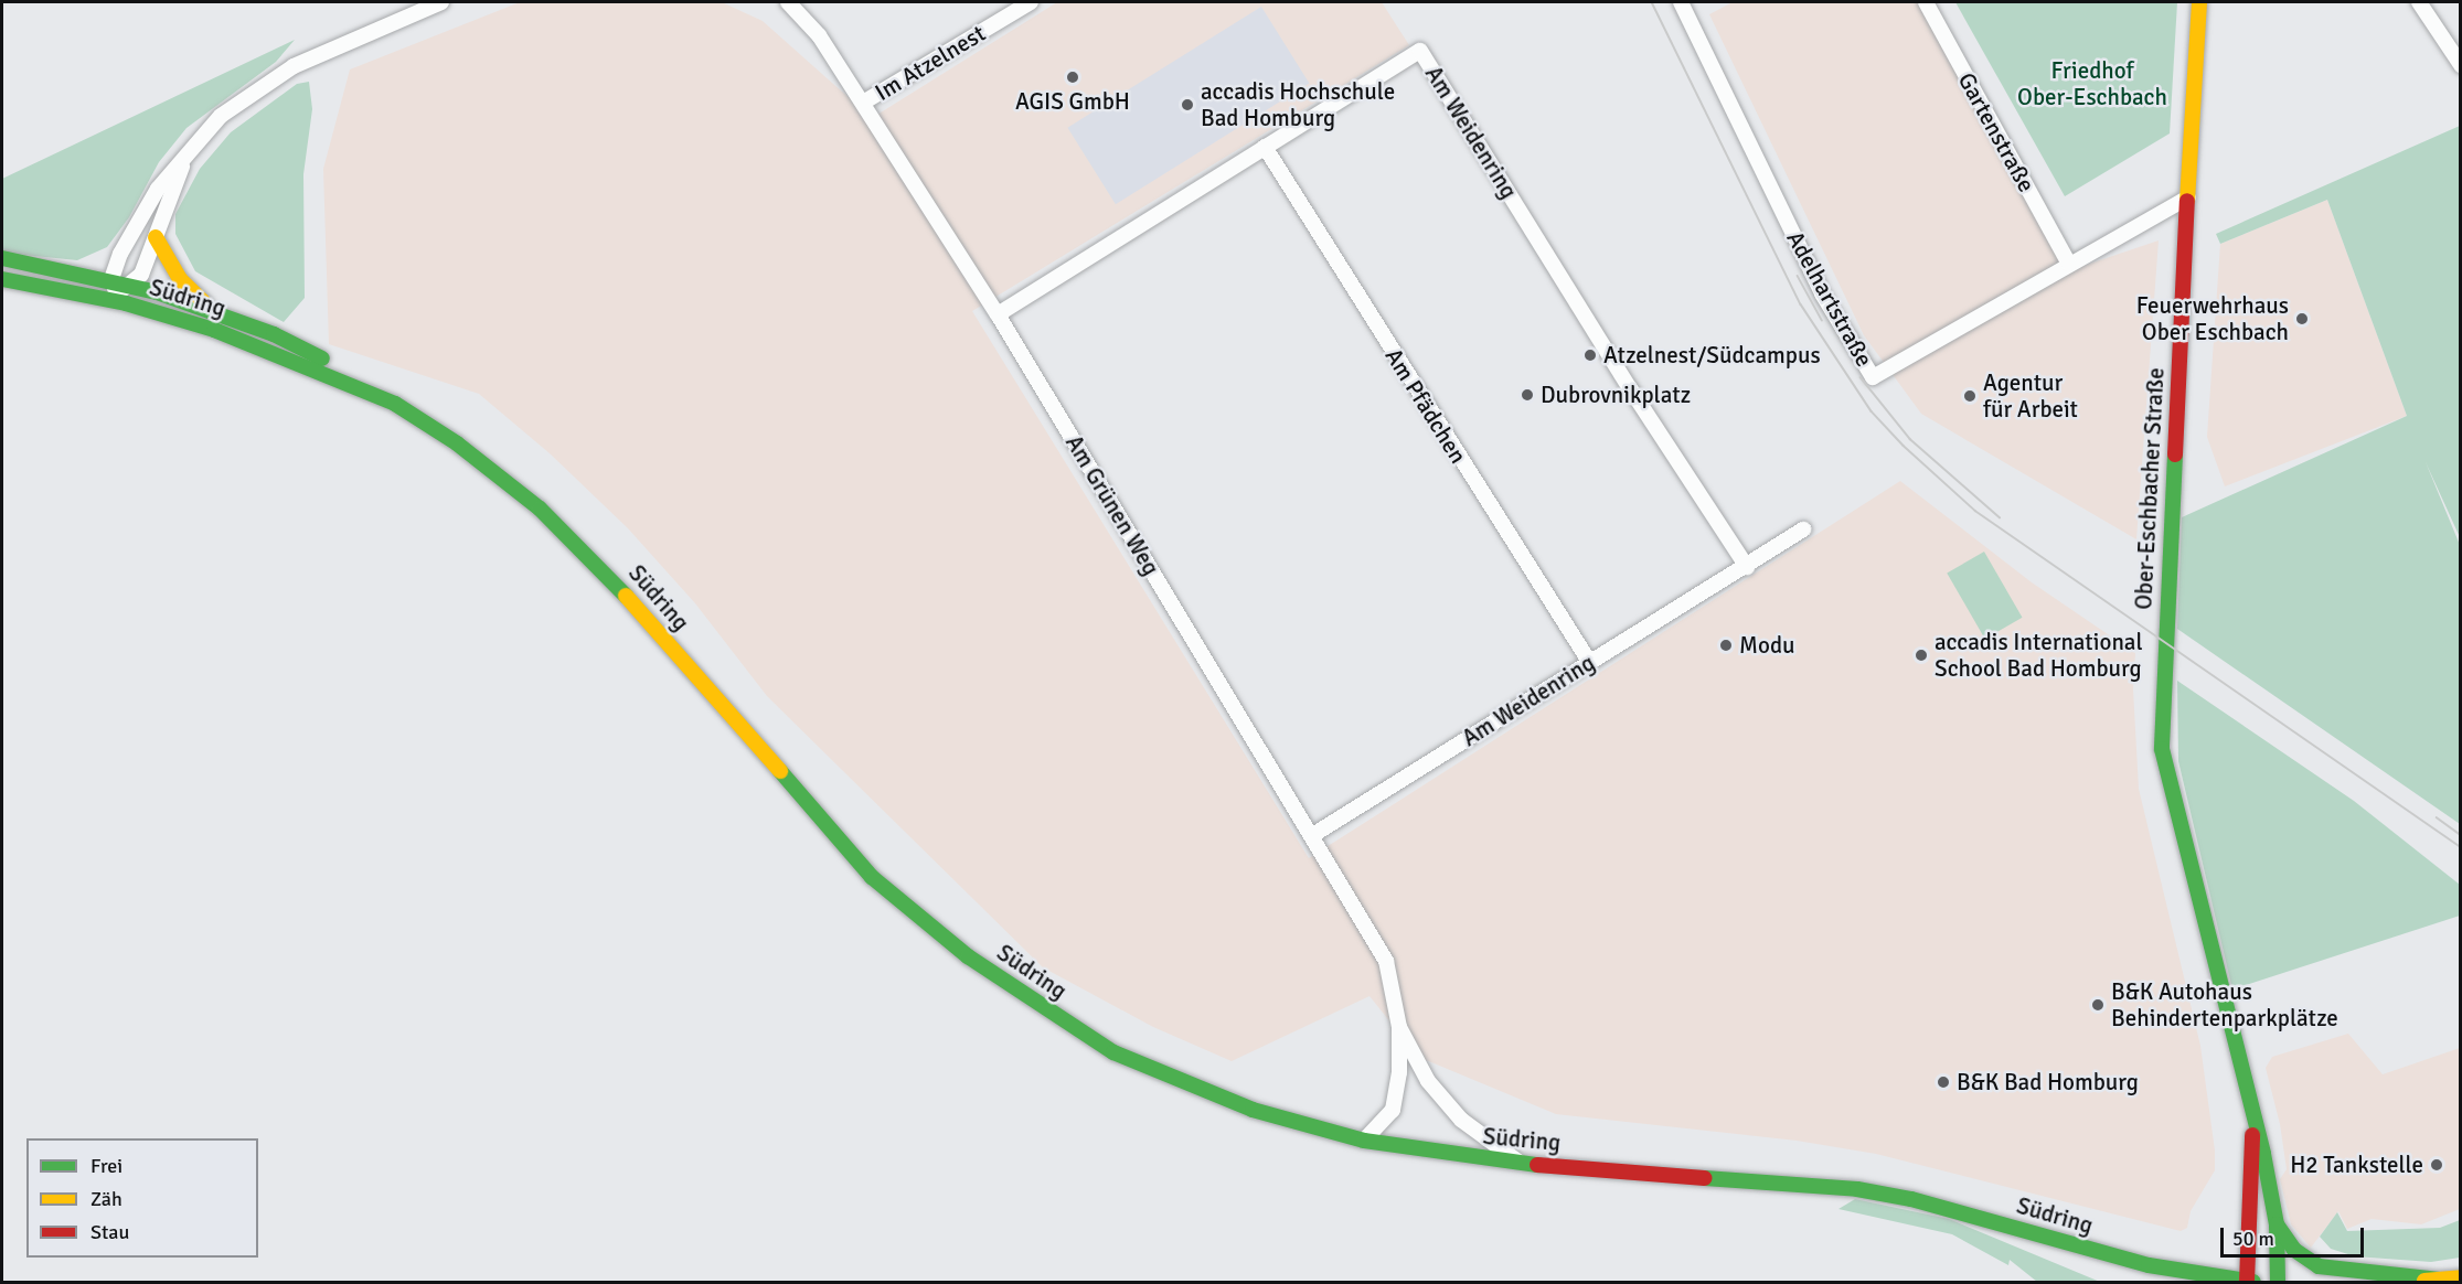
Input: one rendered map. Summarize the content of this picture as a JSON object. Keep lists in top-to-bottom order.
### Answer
{
  "streets": {
    "main road": ["Südring", "Ober-Eschbacher Straße"],
    "street": [
      "Im Atzelnest",
      "Am Weidenring",
      "Gartenstraße",
      "Adelhartstraße",
      "Am Pfädchen",
      "Am Grünen Weg"
    ]
  },
  "crossings": [
    ["Im Atzelnest", "Am Grünen Weg"],
    ["Am Weidenring", "Am Pfädchen"],
    ["Am Weidenring", "Am Grünen Weg"],
    ["Gartenstraße", "Adelhartstraße"],
    ["Südring", "Am Grünen Weg"],
    ["Adelhartstraße", "Ober-Eschbacher Straße"]
  ],
  "parks": ["Friedhof Ober-Eschbach"],
  "places": [
    "AGIS GmbH",
    "accadis Hochschule Bad Homburg",
    "Feuerwehrhaus Ober Eschbach",
    "Atzelnest/Südcampus",
    "Dubrovnikplatz",
    "Agentur für Arbeit",
    "Modu",
    "accadis International School Bad Homburg",
    "B&K Autohaus Behindertenparkplätze",
    "B&K Bad Homburg",
    "H2 Tankstelle"
  ],
  "legend": ["Frei", "Zäh", "Stau"],
  "scale_bar": "50 m"
}
